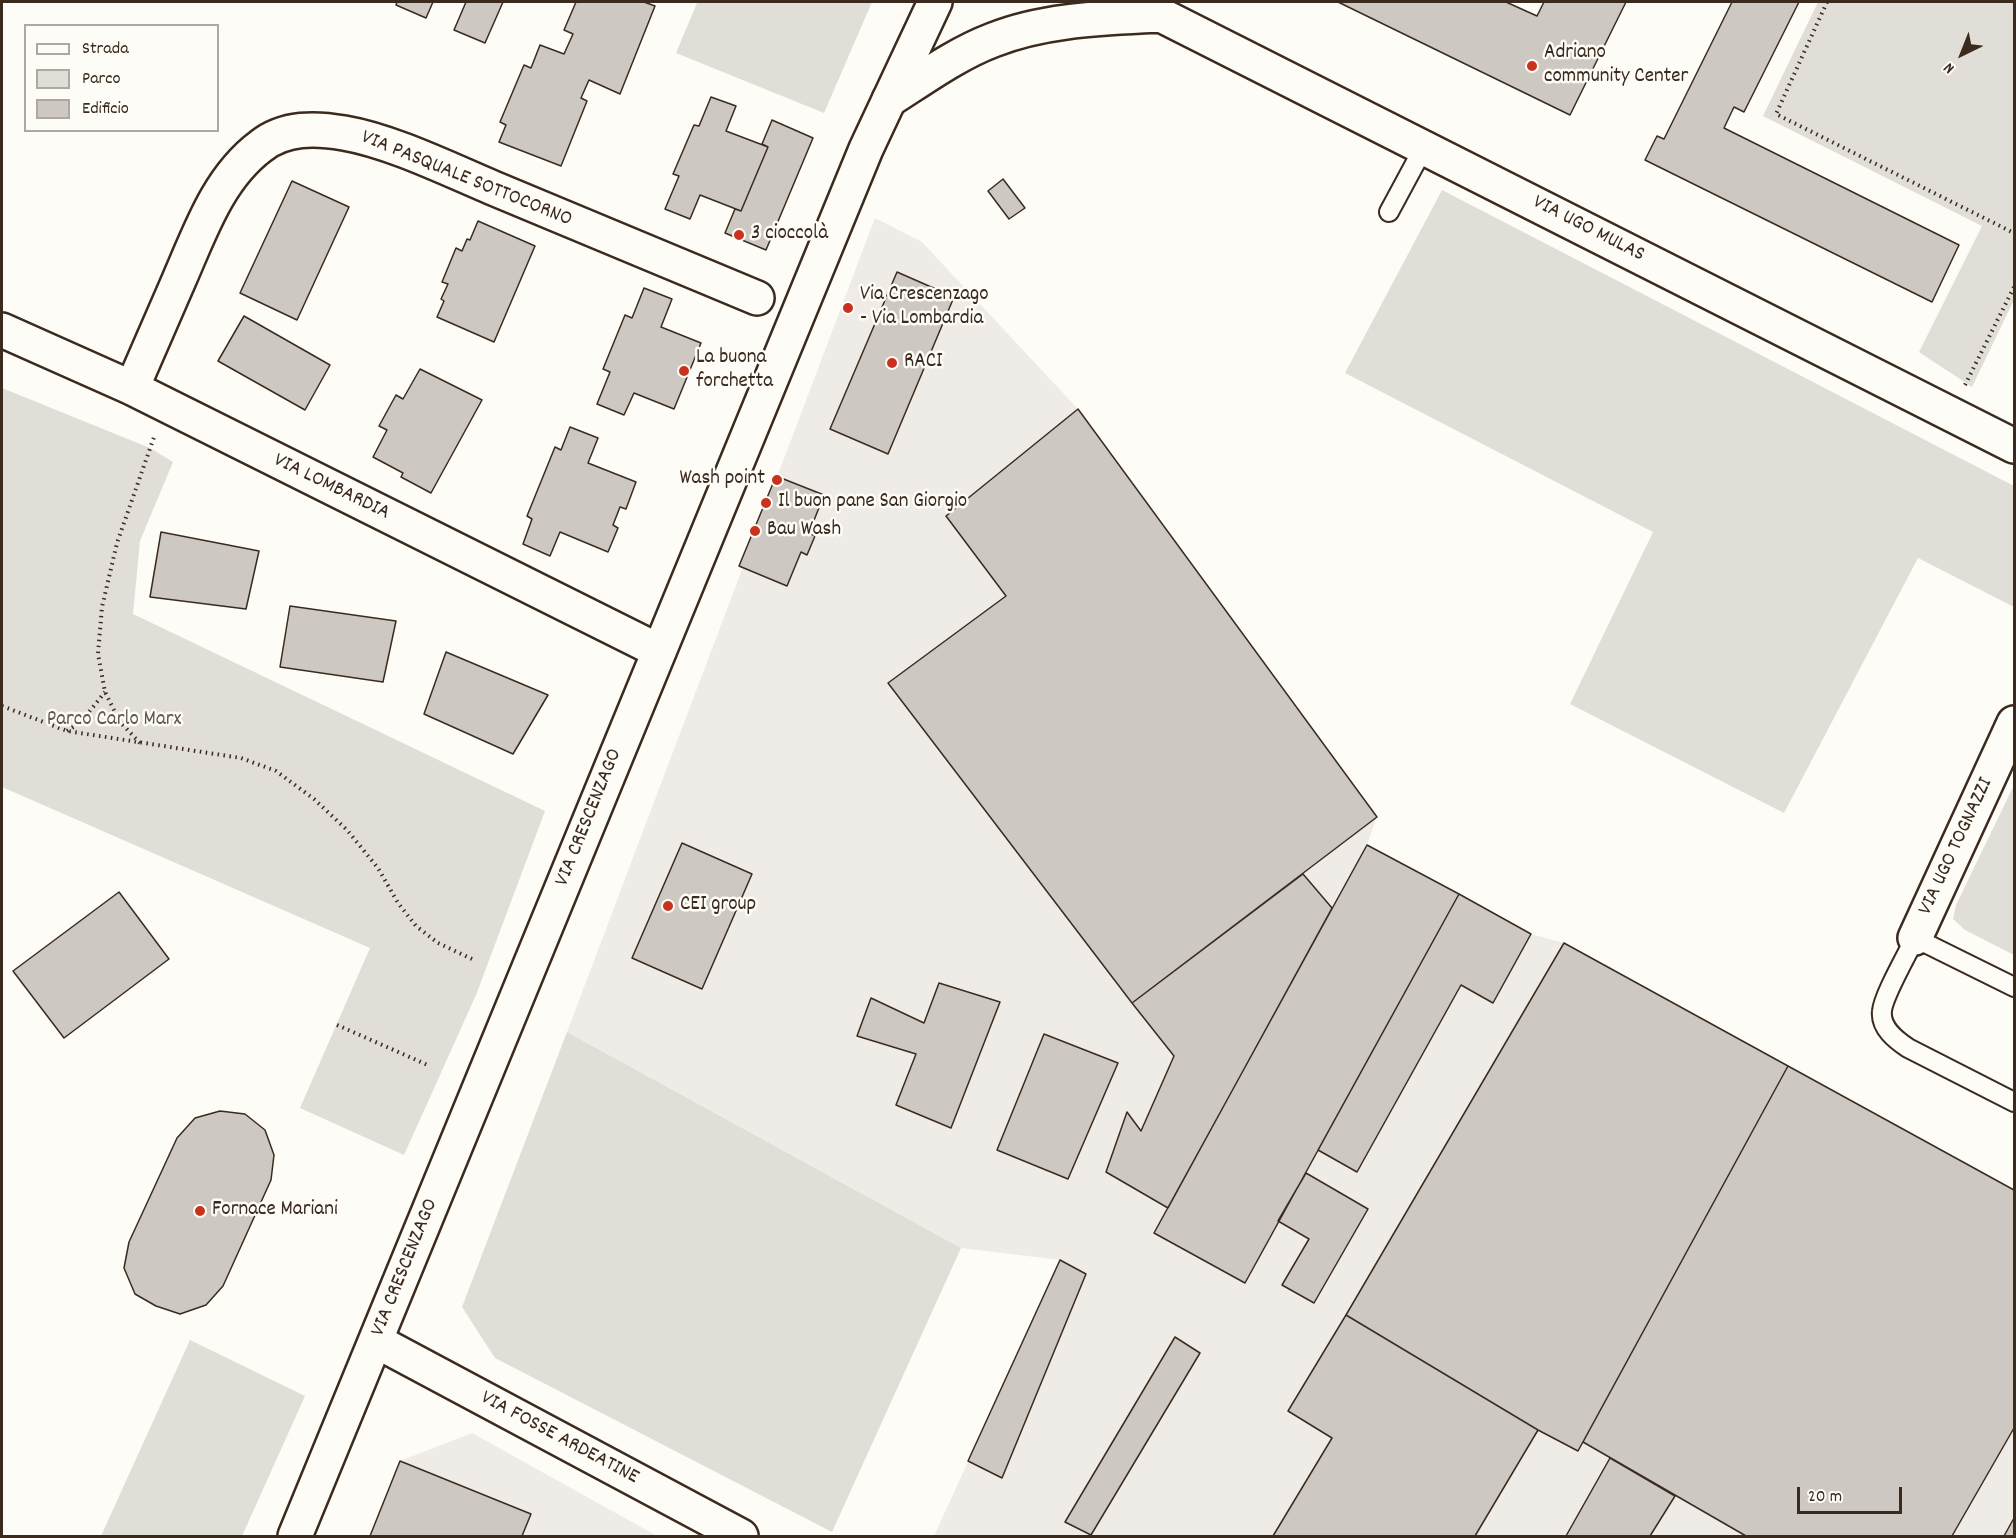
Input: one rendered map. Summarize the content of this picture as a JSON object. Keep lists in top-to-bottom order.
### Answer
{
  "streets": {
    "street": [
      "VIA PASQUALE SOTTOCORNO",
      "VIA UGO MULAS",
      "VIA LOMBARDIA",
      "VIA CRESCENZAGO",
      "VIA UGO TOGNAZZI",
      "VIA FOSSE ARDEATINE"
    ]
  },
  "crossings": [
    ["VIA PASQUALE SOTTOCORNO", "VIA LOMBARDIA"],
    ["VIA UGO MULAS", "VIA CRESCENZAGO"],
    ["VIA LOMBARDIA", "VIA CRESCENZAGO"],
    ["VIA CRESCENZAGO", "VIA FOSSE ARDEATINE"]
  ],
  "parks": ["Parco Carlo Marx"],
  "places": [
    "Adriano community Center",
    "3 cioccolà",
    "Via Crescenzago - Via Lombardia",
    "RACI",
    "La buona forchetta",
    "Wash point",
    "Il buon pane San Giorgio",
    "Bau Wash",
    "CEI group",
    "Fornace Mariani"
  ],
  "legend": ["Strada", "Parco", "Edificio"],
  "scale_bar": "20 m",
  "north": "bottom left"
}
